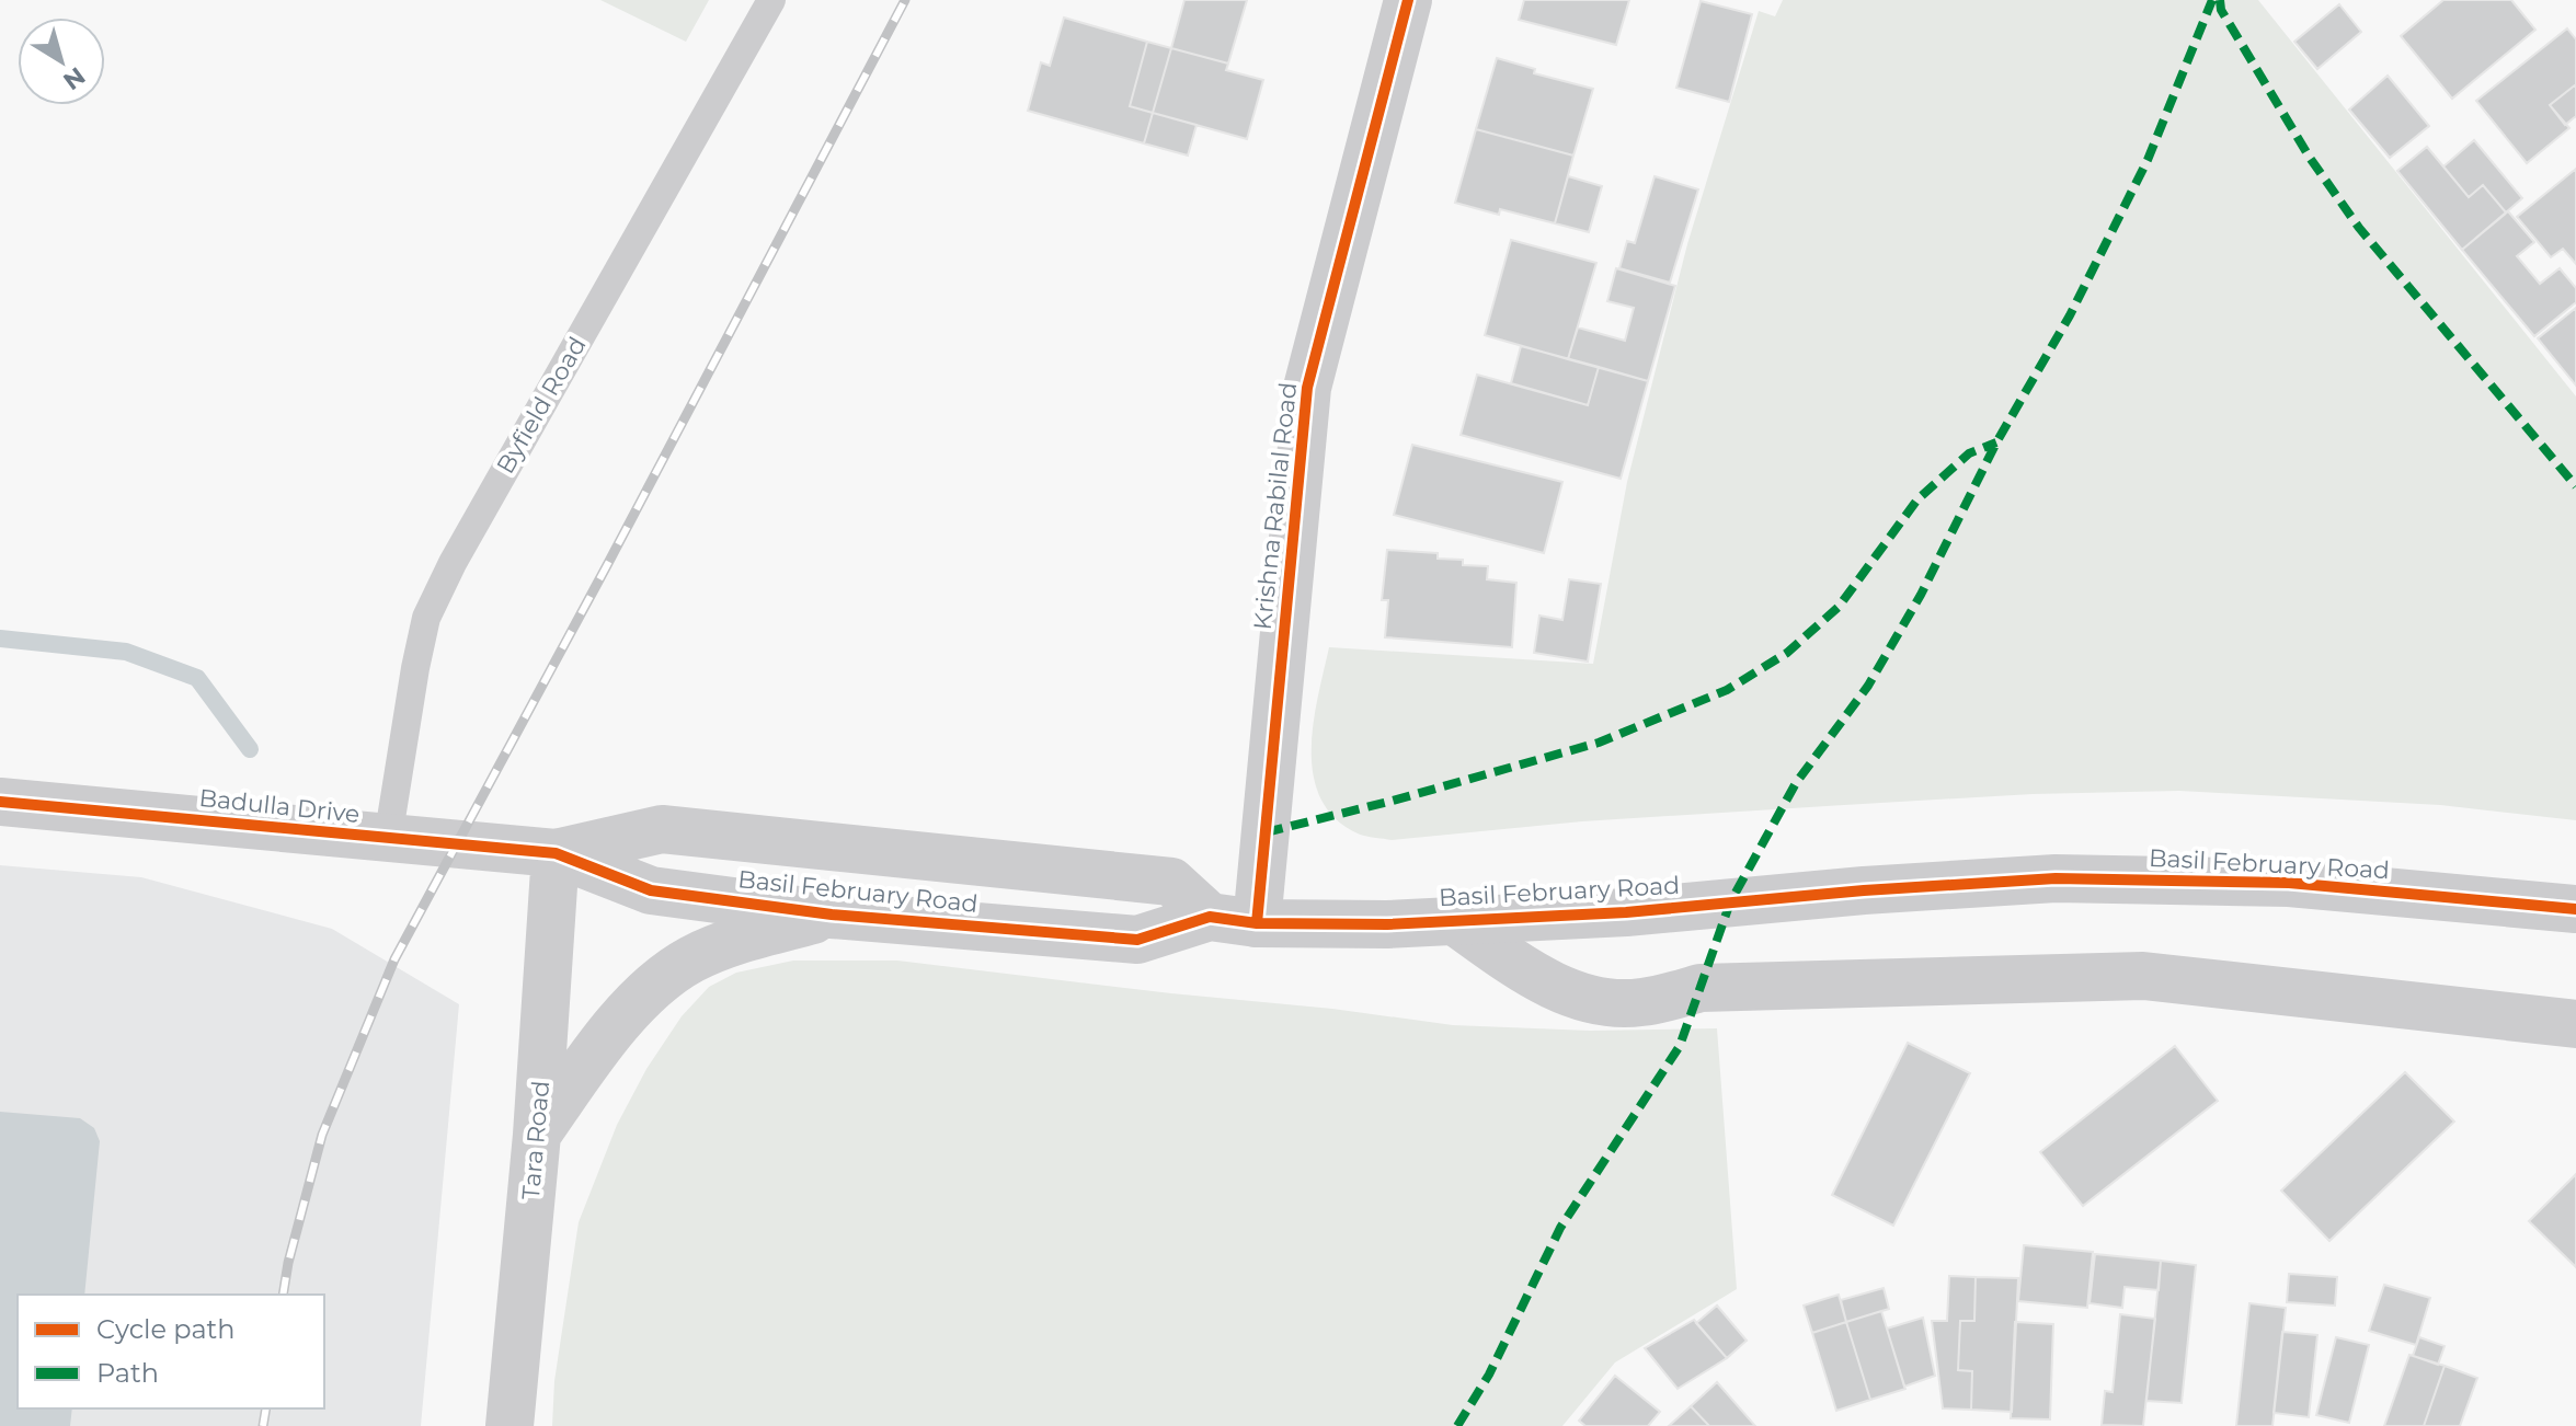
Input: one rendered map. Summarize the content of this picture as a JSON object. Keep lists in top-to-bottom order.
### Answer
{
  "streets": {
    "street": [
      "Krishna Rabilal Road",
      "Badulla Drive",
      "Basil February Road",
      "Tara Road"
    ],
    "lane": ["Byfield Road"]
  },
  "crossings": [
    ["Byfield Road", "Badulla Drive"],
    ["Krishna Rabilal Road", "Basil February Road"],
    ["Badulla Drive", "Basil February Road"],
    ["Badulla Drive", "Tara Road"],
    ["Basil February Road", "Tara Road"]
  ],
  "legend": ["Cycle path", "Path"],
  "north": "bottom right"
}
